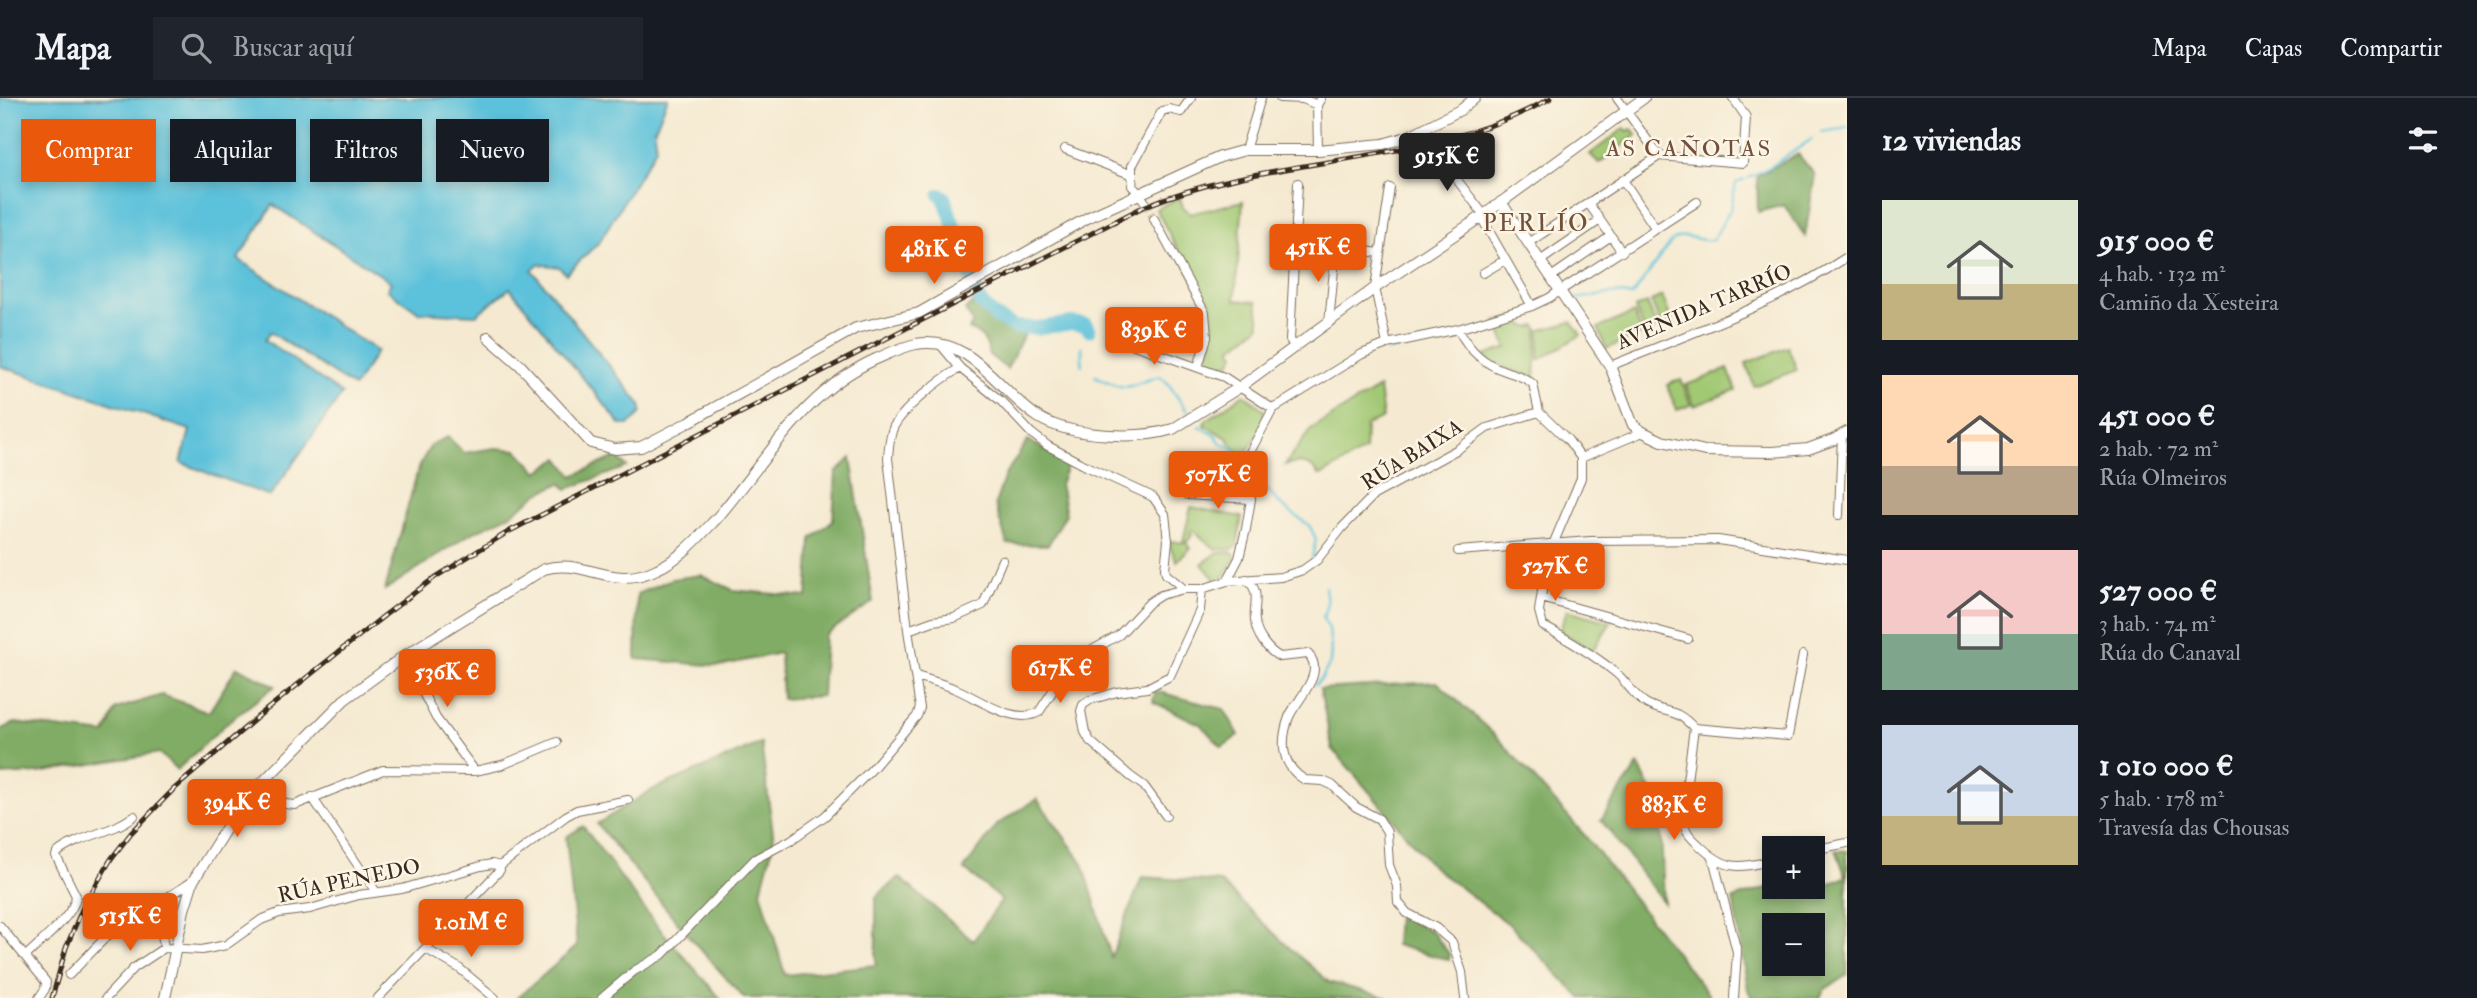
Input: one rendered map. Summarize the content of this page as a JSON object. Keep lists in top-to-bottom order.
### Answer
{
  "streets": {
    "street": ["AVENIDA TARRÍO", "RÚA BAIXA", "RÚA PENEDO"]
  },
  "districts": ["AS CAÑOTAS", "PERLÍO"],
  "page": {
    "header": "Mapa",
    "search": "Buscar aquí",
    "nav": ["Mapa", "Capas", "Compartir"],
    "heading": "12 viviendas",
    "chip": [
      "Comprar",
      "Alquilar",
      "Filtros",
      "Nuevo"
    ],
    "price": [
      "915K €",
      "451K €",
      "481K €",
      "839K €",
      "507K €",
      "527K €",
      "617K €",
      "536K €",
      "394K €",
      "883K €",
      "515K €",
      "1.01M €"
    ],
    "list": [
      {
        "name": "915 000 €",
        "note": "4 hab. · 132 m² · Camiño da Xesteira"
      },
      {
        "name": "451 000 €",
        "note": "2 hab. · 72 m² · Rúa Olmeiros"
      },
      {
        "name": "527 000 €",
        "note": "3 hab. · 74 m² · Rúa do Canaval"
      },
      {
        "name": "1 010 000 €",
        "note": "5 hab. · 178 m² · Travesía das Chousas"
      }
    ],
    "map_buttons": ["+", "−"]
  }
}
